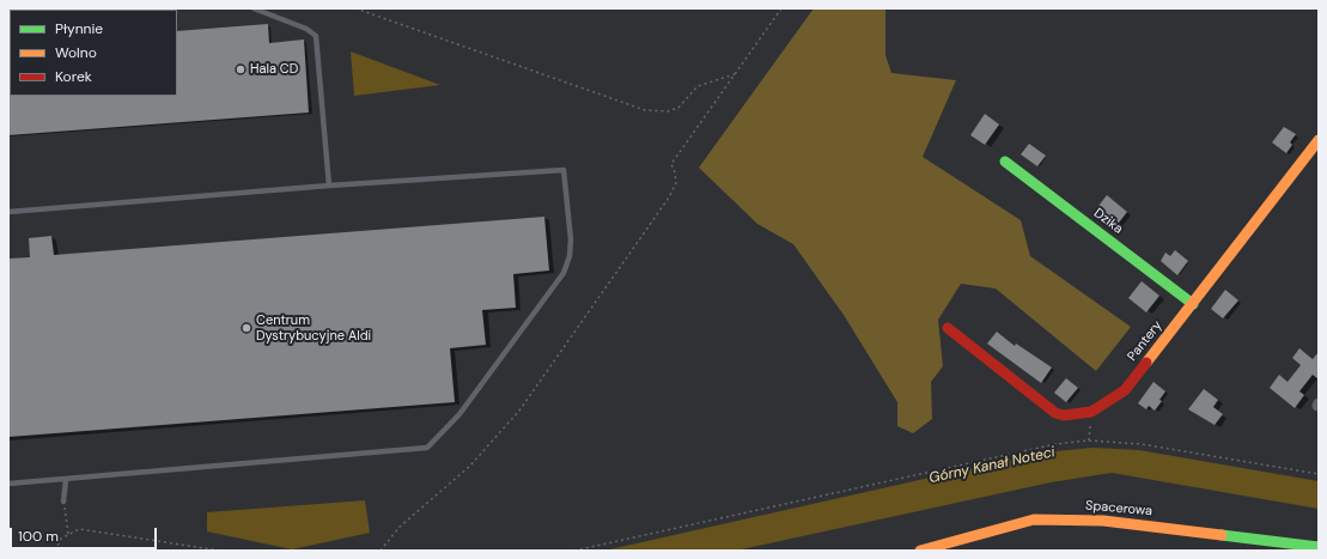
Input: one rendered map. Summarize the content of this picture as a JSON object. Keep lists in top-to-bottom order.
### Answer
{
  "streets": {
    "street": ["Dzika", "Pantery", "Spacerowa"]
  },
  "crossings": [
    ["Dzika", "Pantery"]
  ],
  "water": ["Górny Kanał Noteci"],
  "places": ["Hala CD", "Centrum Dystrybucyjne Aldi"],
  "legend": ["Płynnie", "Wolno", "Korek"],
  "scale_bar": "100 m"
}
